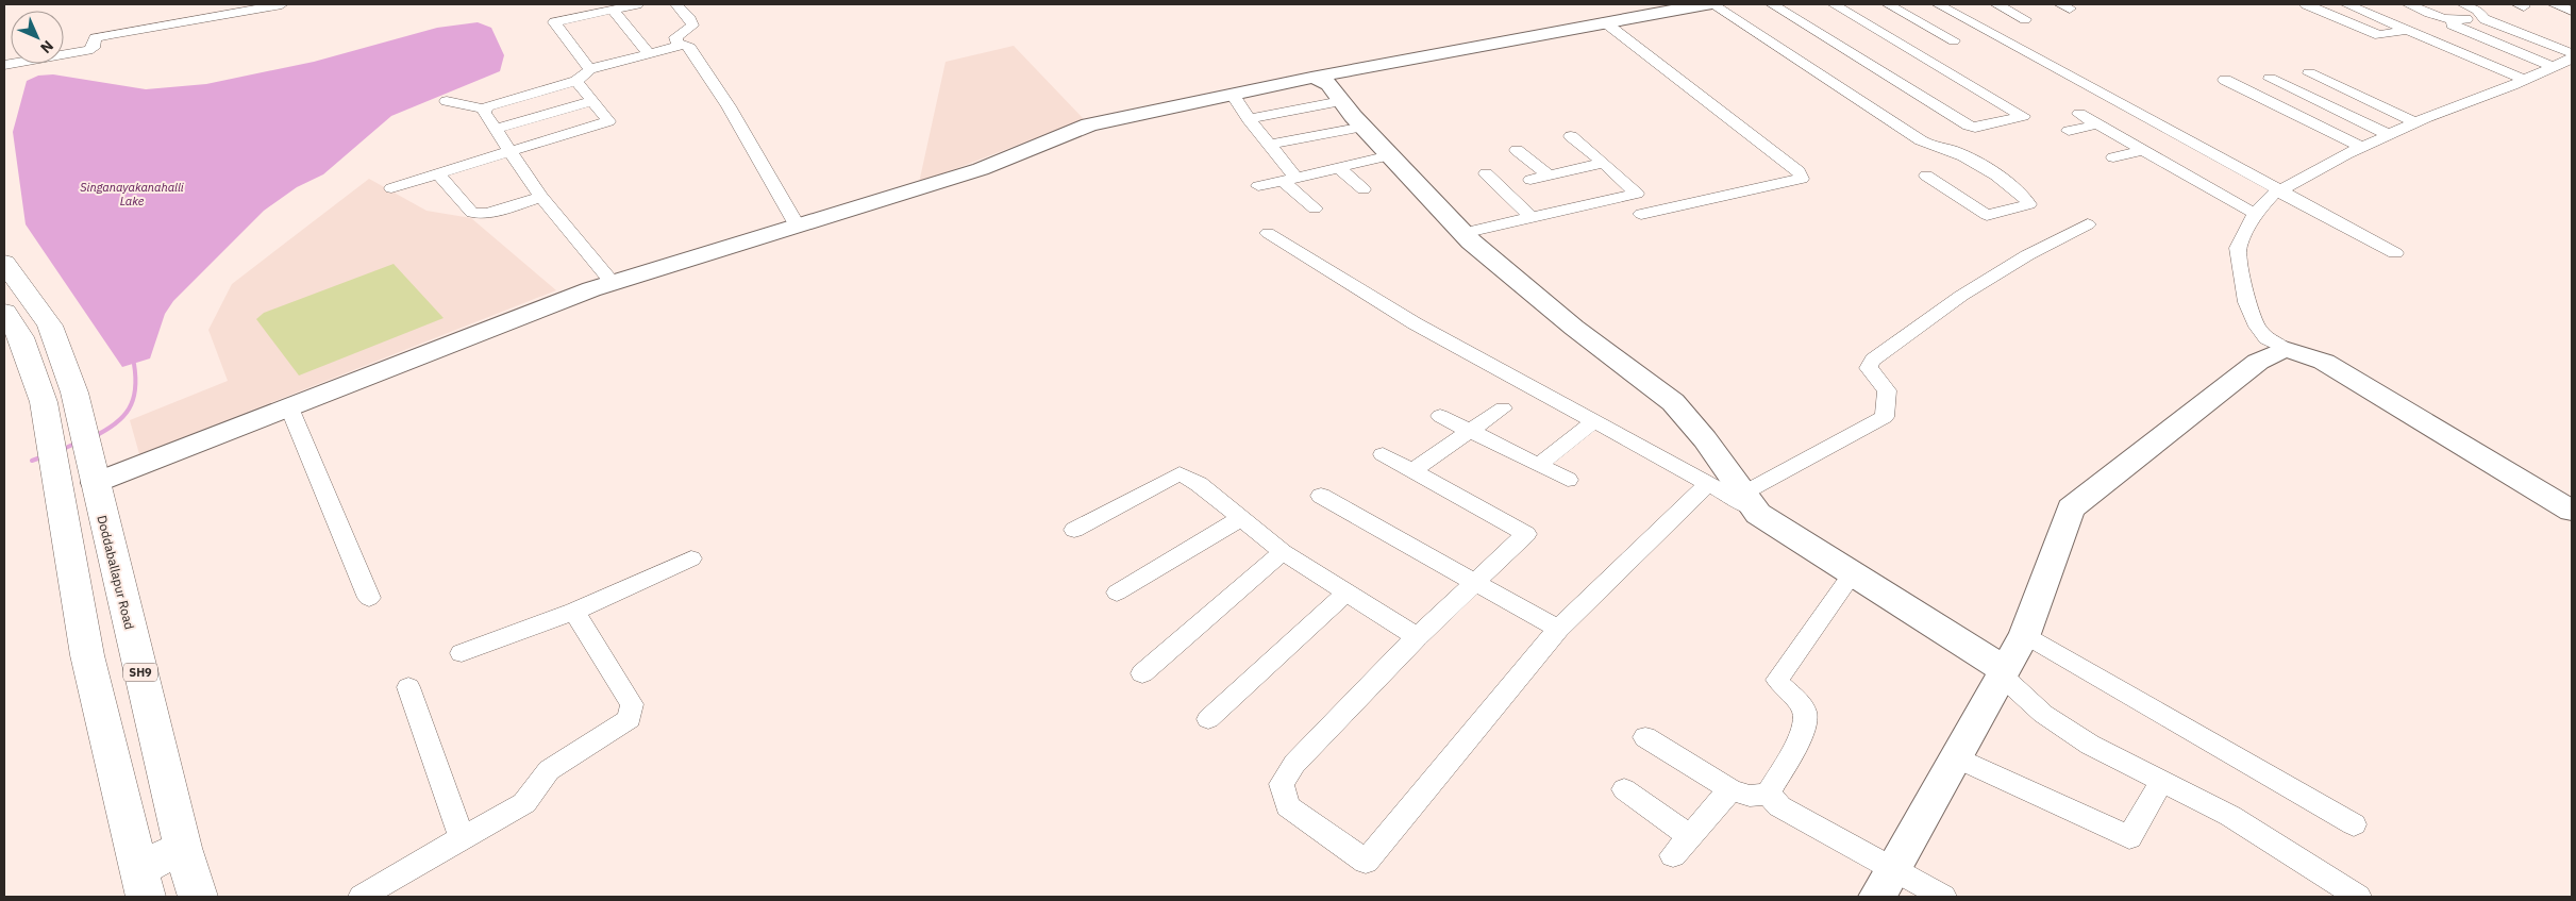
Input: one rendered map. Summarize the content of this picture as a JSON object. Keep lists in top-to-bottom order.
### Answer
{
  "streets": {
    "main road": ["Doddaballapur Road", "SH9"]
  },
  "water": ["Singanayakanahalli Lake"],
  "north": "bottom right"
}
